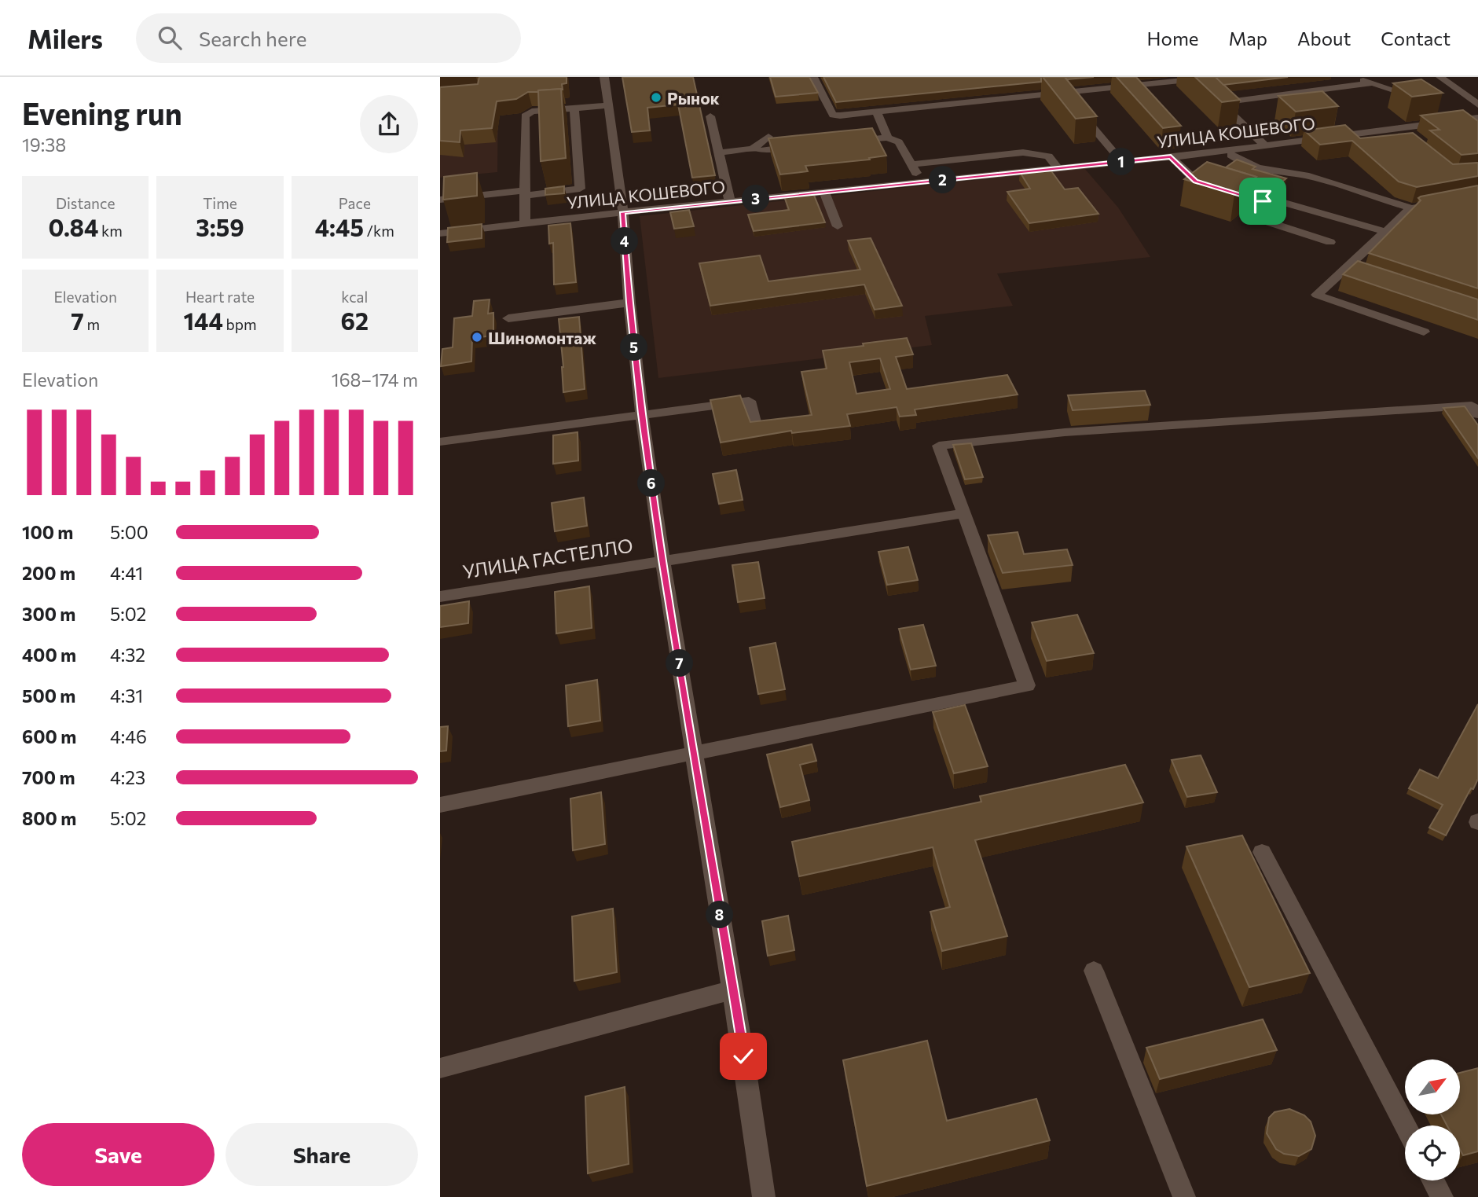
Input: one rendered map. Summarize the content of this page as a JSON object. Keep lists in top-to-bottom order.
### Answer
{
  "streets": {
    "street": ["УЛИЦА КОШЕВОГО", "УЛИЦА ГАСТЕЛЛО"]
  },
  "places": ["Рынок", "Шиномонтаж"],
  "north": "top right",
  "page": {
    "header": "Milers",
    "search": "Search here",
    "nav": [
      "Home",
      "Map",
      "About",
      "Contact"
    ],
    "heading": ["Evening run", "19:38"],
    "pins": [
      "1",
      "2",
      "3",
      "4",
      "5",
      "6",
      "7",
      "8"
    ],
    "stats": [
      ["Distance", "0.84 km"],
      ["Time", "3:59"],
      ["Pace", "4:45 /km"],
      ["Elevation", "7 m"],
      ["Heart rate", "144 bpm"],
      ["kcal", "62"]
    ],
    "chart": ["Elevation", "168–174 m"],
    "list": [
      {
        "name": "100 m",
        "note": "5:00"
      },
      {
        "name": "200 m",
        "note": "4:41"
      },
      {
        "name": "300 m",
        "note": "5:02"
      },
      {
        "name": "400 m",
        "note": "4:32"
      },
      {
        "name": "500 m",
        "note": "4:31"
      },
      {
        "name": "600 m",
        "note": "4:46"
      },
      {
        "name": "700 m",
        "note": "4:23"
      },
      {
        "name": "800 m",
        "note": "5:02"
      }
    ],
    "buttons": ["Save", "Share"]
  }
}
